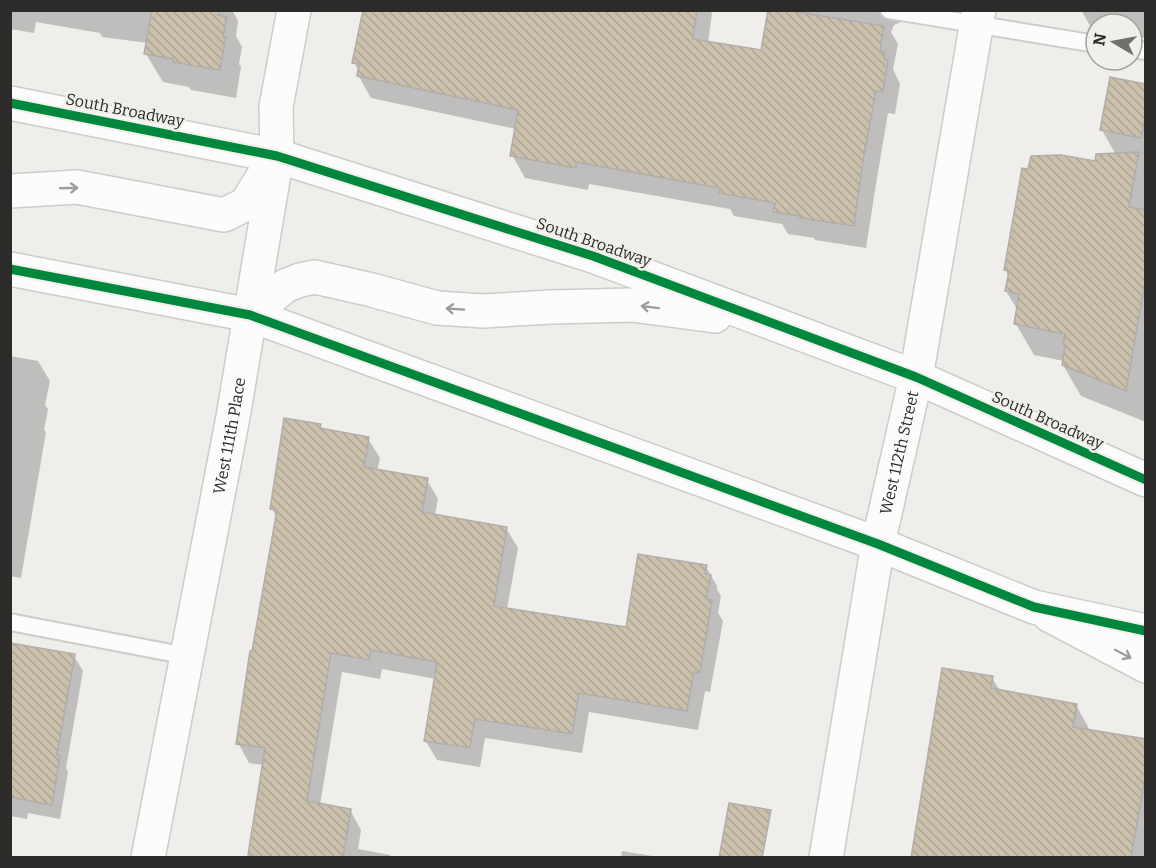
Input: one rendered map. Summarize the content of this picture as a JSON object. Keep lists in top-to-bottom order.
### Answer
{
  "streets": {
    "main road": ["South Broadway", "West 111th Place", "West 112th Street"]
  },
  "crossings": [
    ["South Broadway", "West 111th Place"],
    ["South Broadway", "West 112th Street"]
  ],
  "north": "left"
}
